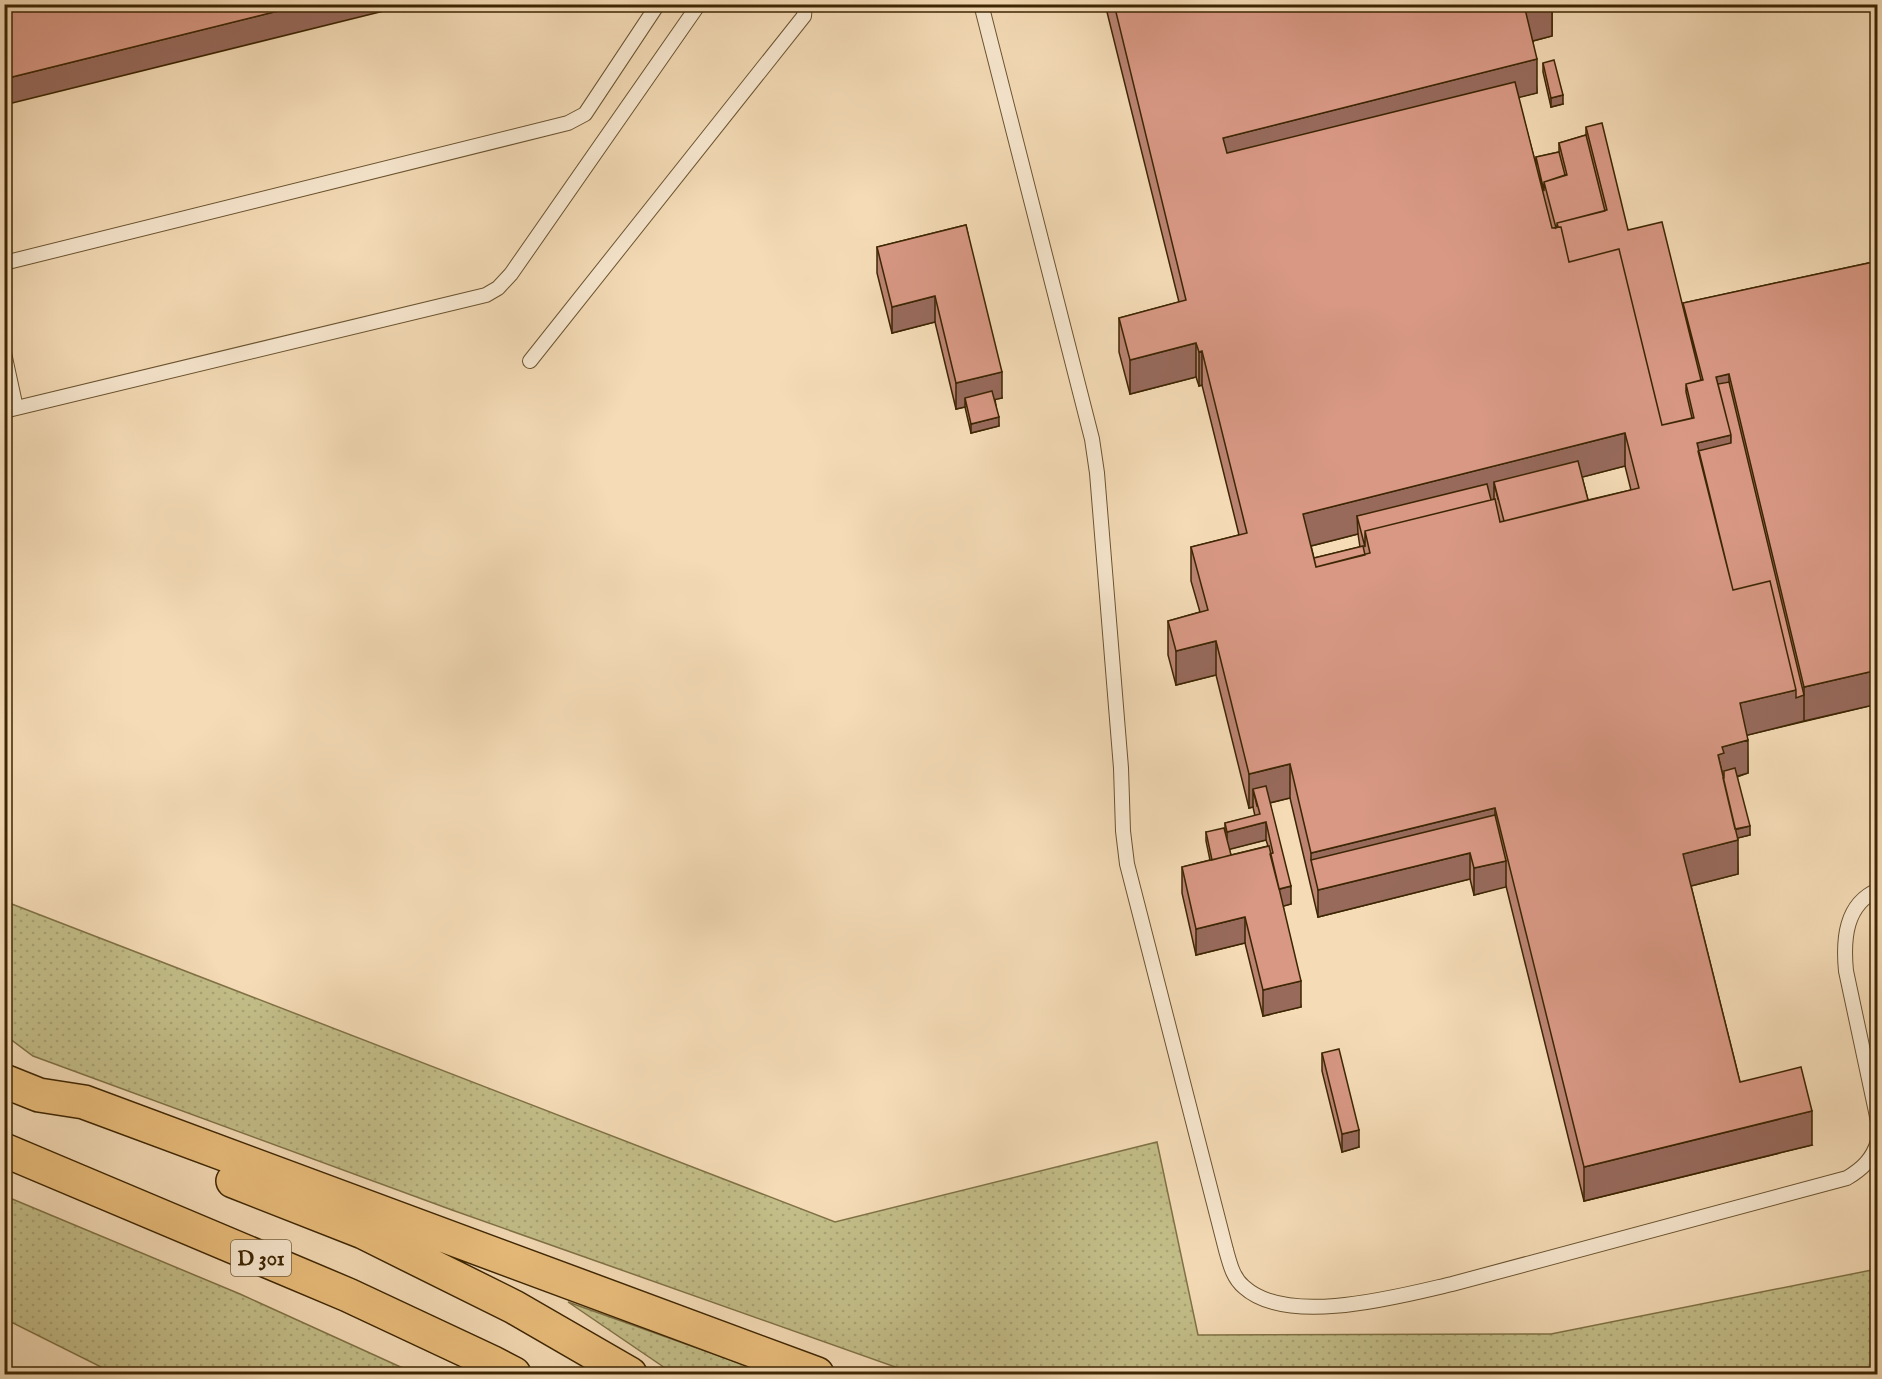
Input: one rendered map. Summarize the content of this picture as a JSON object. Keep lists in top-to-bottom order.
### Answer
{
  "streets": {
    "highway": ["D 301"]
  }
}
